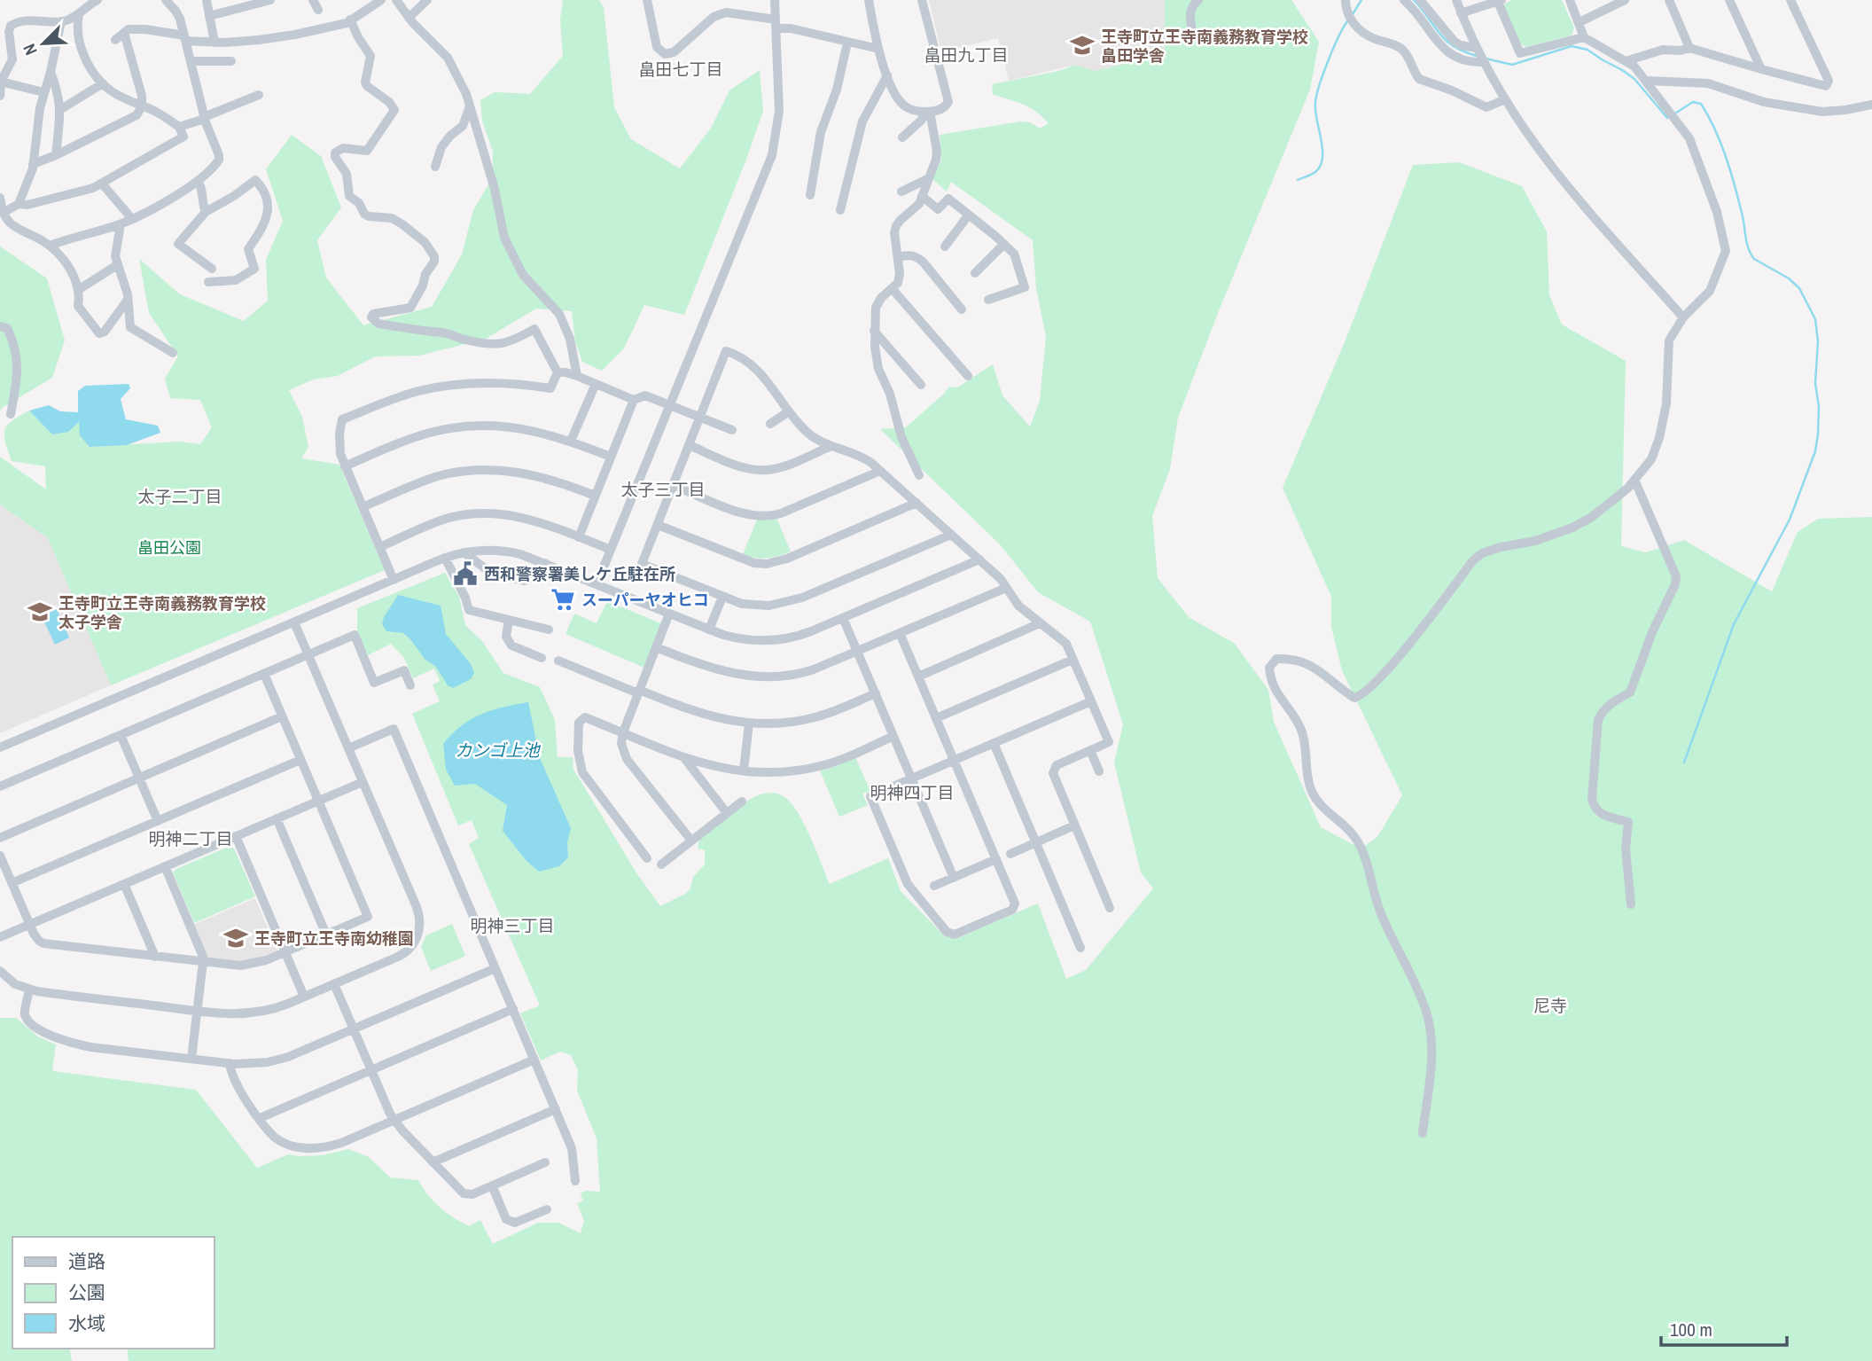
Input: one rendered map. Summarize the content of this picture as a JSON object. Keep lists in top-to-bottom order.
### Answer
{
  "districts": [
    "畠田九丁目",
    "畠田七丁目",
    "太子三丁目",
    "太子二丁目",
    "明神四丁目",
    "明神二丁目",
    "明神三丁目",
    "尼寺"
  ],
  "water": ["カンゴ上池"],
  "parks": ["畠田公園"],
  "places": {
    "school or university": ["王寺町立王寺南義務教育学校 畠田学舎", "王寺町立王寺南義務教育学校 太子学舎", "王寺町立王寺南幼稚園"],
    "public building": ["西和警察署美しケ丘駐在所"],
    "supermarket": ["スーパーヤオヒコ"]
  },
  "legend": ["道路", "公園", "水域"],
  "scale_bar": "100 m",
  "north": "bottom left"
}
